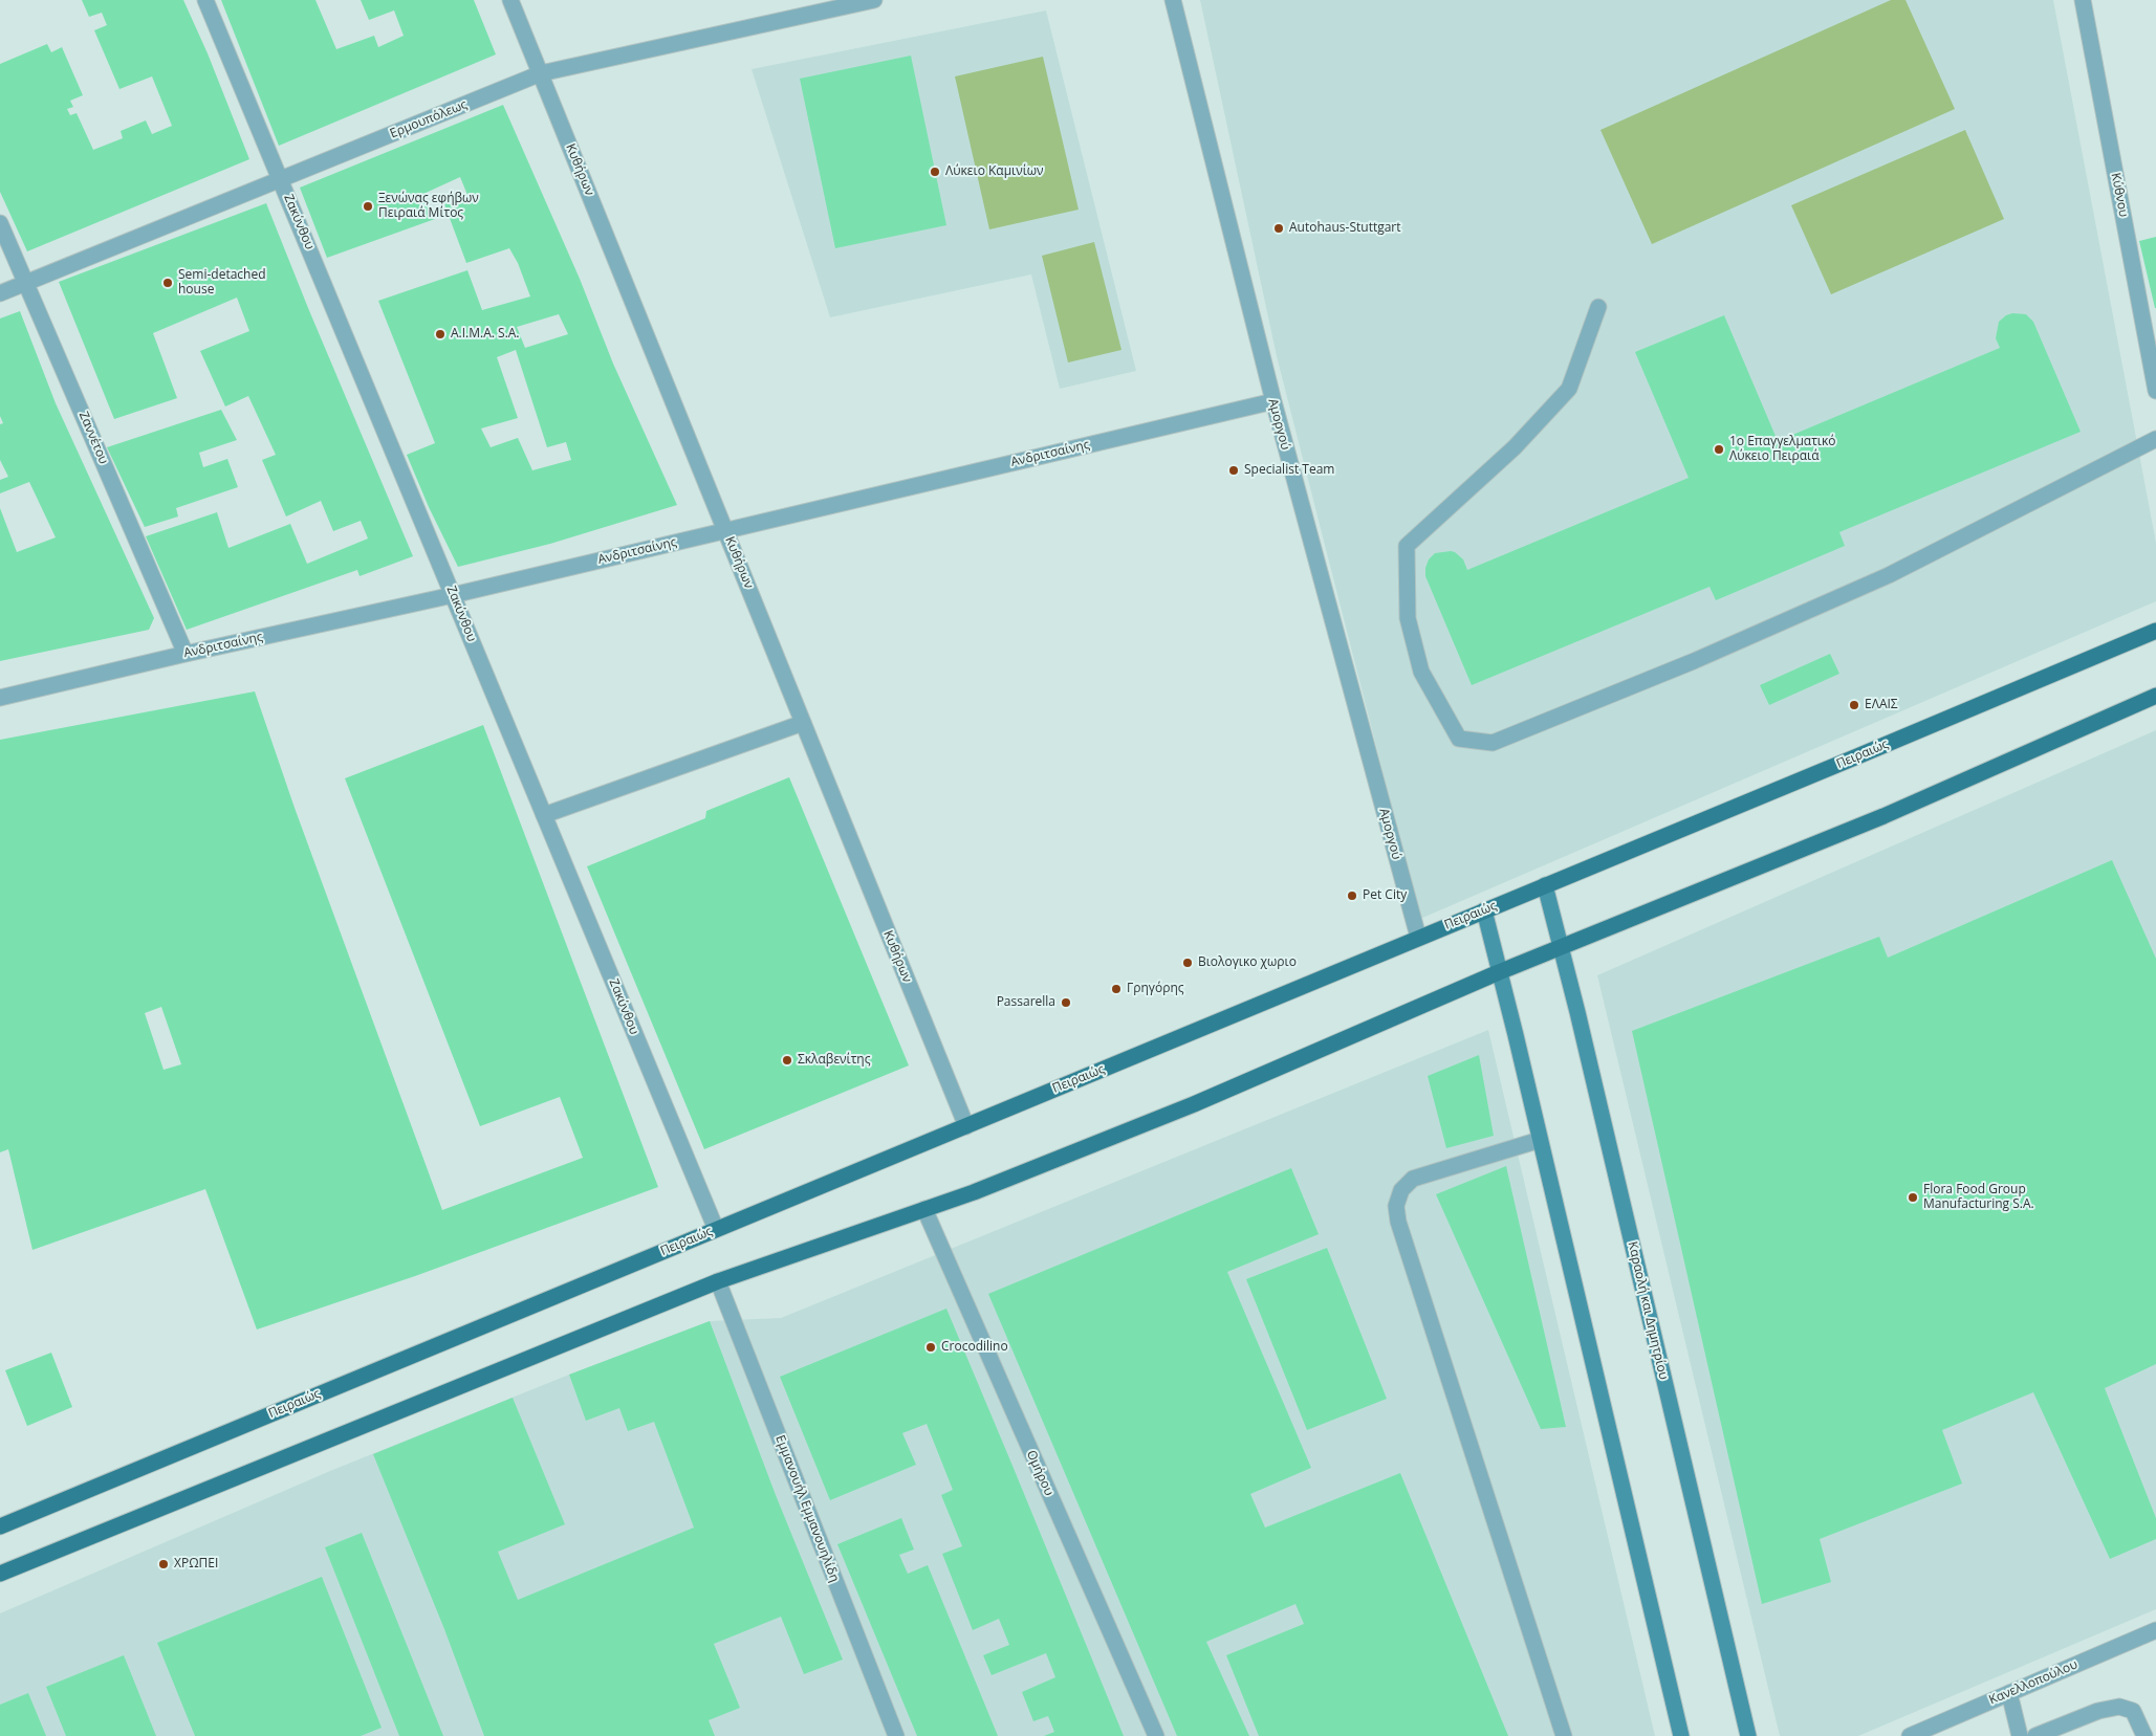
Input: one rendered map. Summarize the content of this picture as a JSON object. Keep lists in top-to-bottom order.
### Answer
{
  "streets": {
    "main road": ["Πειραιώς", "Καραολή και Δημητρίου"],
    "street": [
      "Ερμουπόλεως",
      "Κυθήρων",
      "Κύθνου",
      "Ζακύνθου",
      "Αμοργού",
      "Ζαννέτου",
      "Ανδριτσαίνης",
      "Ομήρου",
      "Εμμανουήλ Εμμανουηλίδη",
      "Κανελλοπούλου"
    ]
  },
  "crossings": [
    ["Ερμουπόλεως", "Κυθήρων"],
    ["Ερμουπόλεως", "Ζακύνθου"],
    ["Ερμουπόλεως", "Ζαννέτου"],
    ["Κυθήρων", "Ανδριτσαίνης"],
    ["Κυθήρων", "Πειραιώς"],
    ["Ζακύνθου", "Ανδριτσαίνης"],
    ["Ζακύνθου", "Πειραιώς"],
    ["Αμοργού", "Ανδριτσαίνης"],
    ["Αμοργού", "Πειραιώς"],
    ["Ζαννέτου", "Ανδριτσαίνης"],
    ["Πειραιώς", "Καραολή και Δημητρίου"]
  ],
  "places": [
    "Λύκειο Καμινίων",
    "Ξενώνας εφήβων Πειραιά Μίτος",
    "Autohaus-Stuttgart",
    "Semi-detached house",
    "A.I.M.A. S.A.",
    "1ο Επαγγελματικό Λύκειο Πειραιά",
    "Specialist Team",
    "ΕΛΑΙΣ",
    "Pet City",
    "Βιολογικο χωριο",
    "Γρηγόρης",
    "Passarella",
    "Σκλαβενίτης",
    "Flora Food Group Manufacturing S.A.",
    "Crocodilino",
    "ΧΡΩΠΕΙ"
  ]
}
